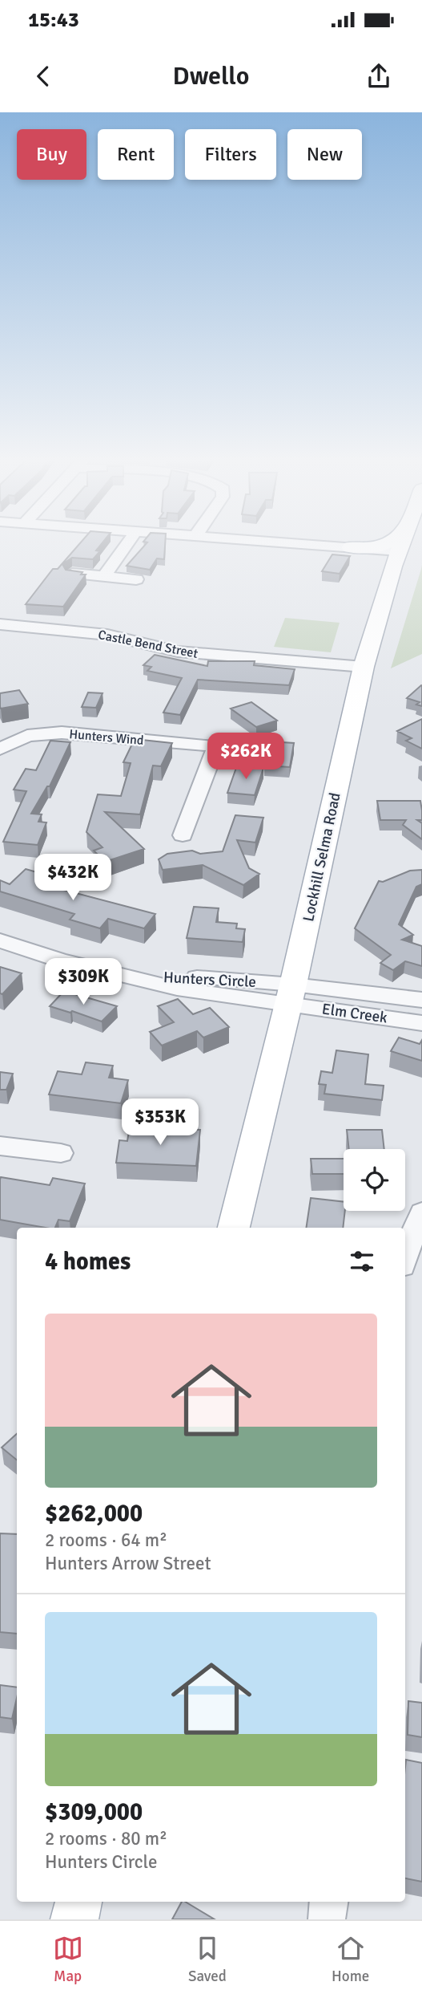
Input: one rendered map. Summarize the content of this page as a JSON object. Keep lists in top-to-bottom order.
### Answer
{
  "streets": {
    "main road": ["Lockhill Selma Road"],
    "street": [
      "Castle Bend Street",
      "Hunters Wind",
      "Hunters Circle",
      "Elm Creek"
    ]
  },
  "crossings": [
    ["Castle Bend Street", "Lockhill Selma Road"],
    ["Lockhill Selma Road", "Hunters Circle"],
    ["Lockhill Selma Road", "Elm Creek"],
    ["Hunters Circle", "Elm Creek"]
  ],
  "page": {
    "status": "15:43",
    "header": "Dwello",
    "chip": [
      "Buy",
      "Rent",
      "Filters",
      "New"
    ],
    "price": [
      "$262K",
      "$432K",
      "$309K",
      "$353K"
    ],
    "heading": "4 homes",
    "list": [
      {
        "name": "$262,000",
        "note": "2 rooms · 64 m² · Hunters Arrow Street"
      },
      {
        "name": "$309,000",
        "note": "2 rooms · 80 m² · Hunters Circle"
      }
    ],
    "tabs": ["Map", "Saved", "Home"]
  }
}
